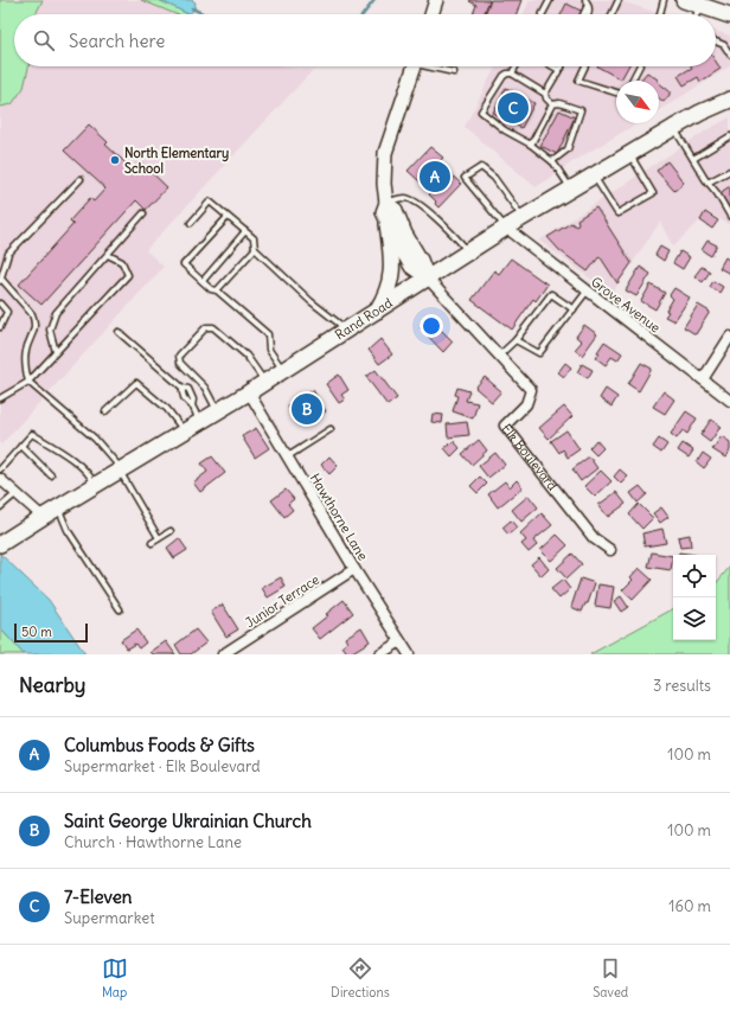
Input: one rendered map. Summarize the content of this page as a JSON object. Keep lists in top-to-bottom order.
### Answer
{
  "streets": {
    "main road": ["Rand Road", "Elk Boulevard"],
    "street": ["Grove Avenue", "Hawthorne Lane", "Junior Terrace"]
  },
  "crossings": [
    ["Grove Avenue", "Rand Road"],
    ["Rand Road", "Elk Boulevard"],
    ["Rand Road", "Hawthorne Lane"],
    ["Hawthorne Lane", "Junior Terrace"]
  ],
  "places": ["North Elementary School"],
  "scale_bar": "50 m",
  "north": "bottom right",
  "page": {
    "search": "Search here",
    "pins": ["C", "A", "B"],
    "scale": "50 m",
    "heading": ["Nearby", "3 results"],
    "list": [
      {
        "mark": "A",
        "name": "Columbus Foods & Gifts",
        "note": "Supermarket · Elk Boulevard",
        "value": "100 m"
      },
      {
        "mark": "B",
        "name": "Saint George Ukrainian Church",
        "note": "Church · Hawthorne Lane",
        "value": "100 m"
      },
      {
        "mark": "C",
        "name": "7-Eleven",
        "note": "Supermarket",
        "value": "160 m"
      }
    ],
    "nav": ["Map", "Directions", "Saved"]
  }
}
